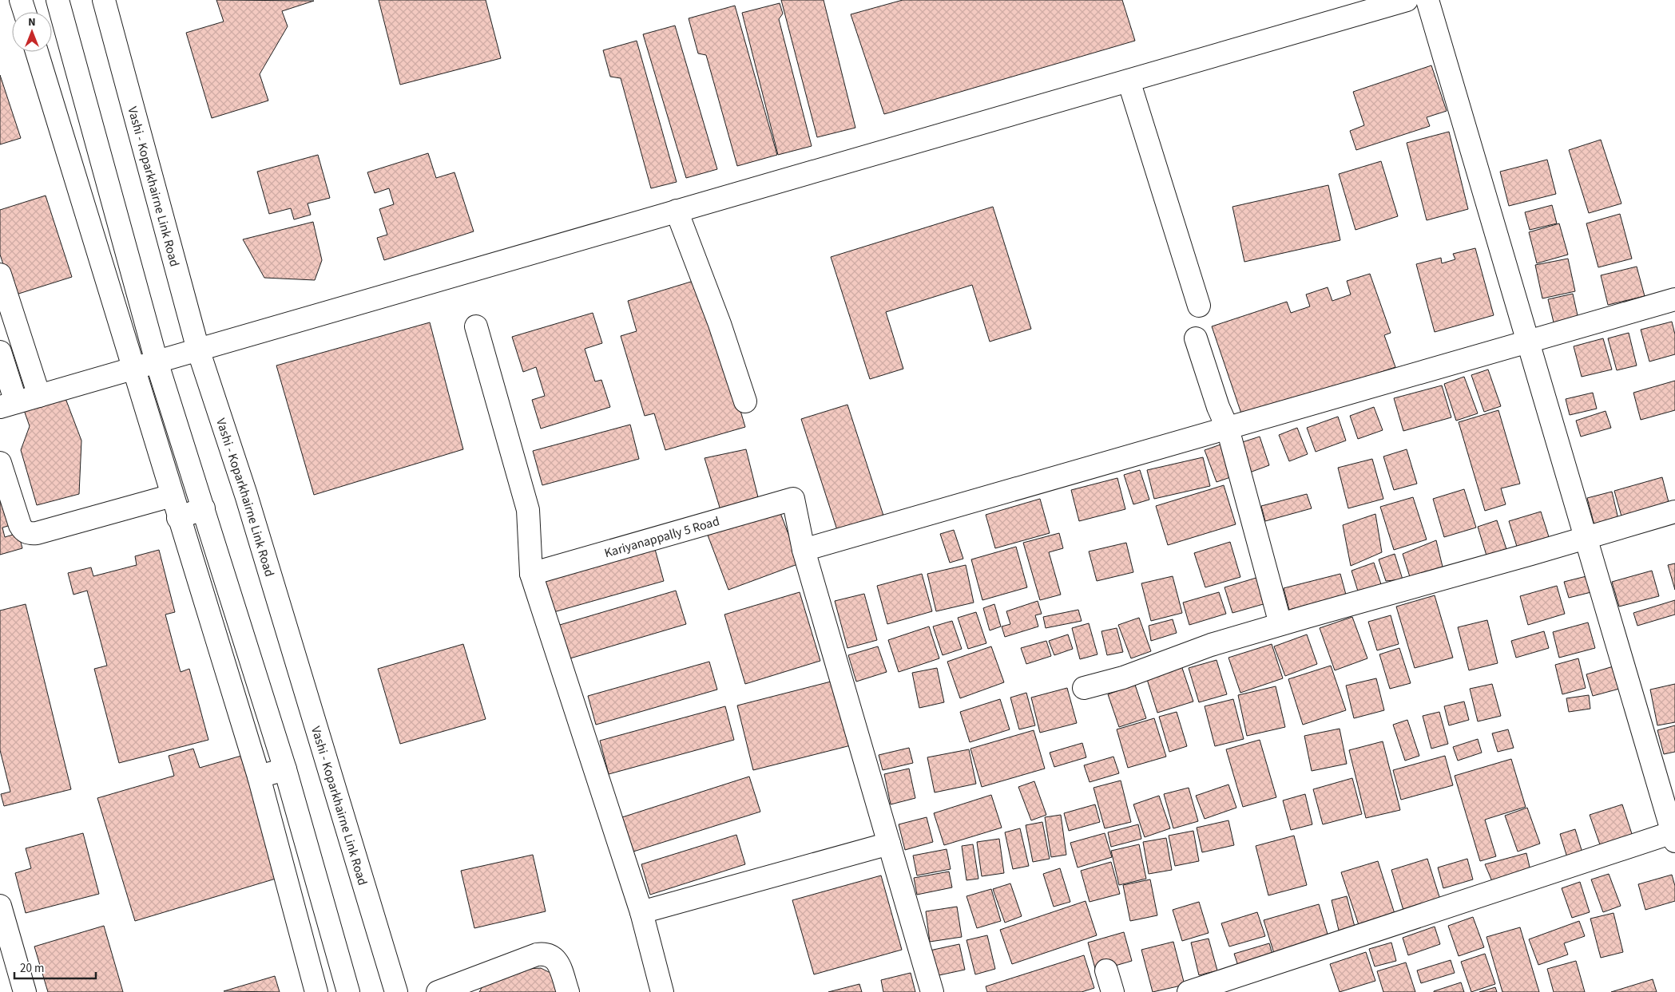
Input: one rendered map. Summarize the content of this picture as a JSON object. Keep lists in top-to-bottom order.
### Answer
{
  "streets": {
    "street": ["Vashi - Koparkhairne Link Road", "Kariyanappally 5 Road"]
  },
  "scale_bar": "20 m",
  "north": "top"
}
